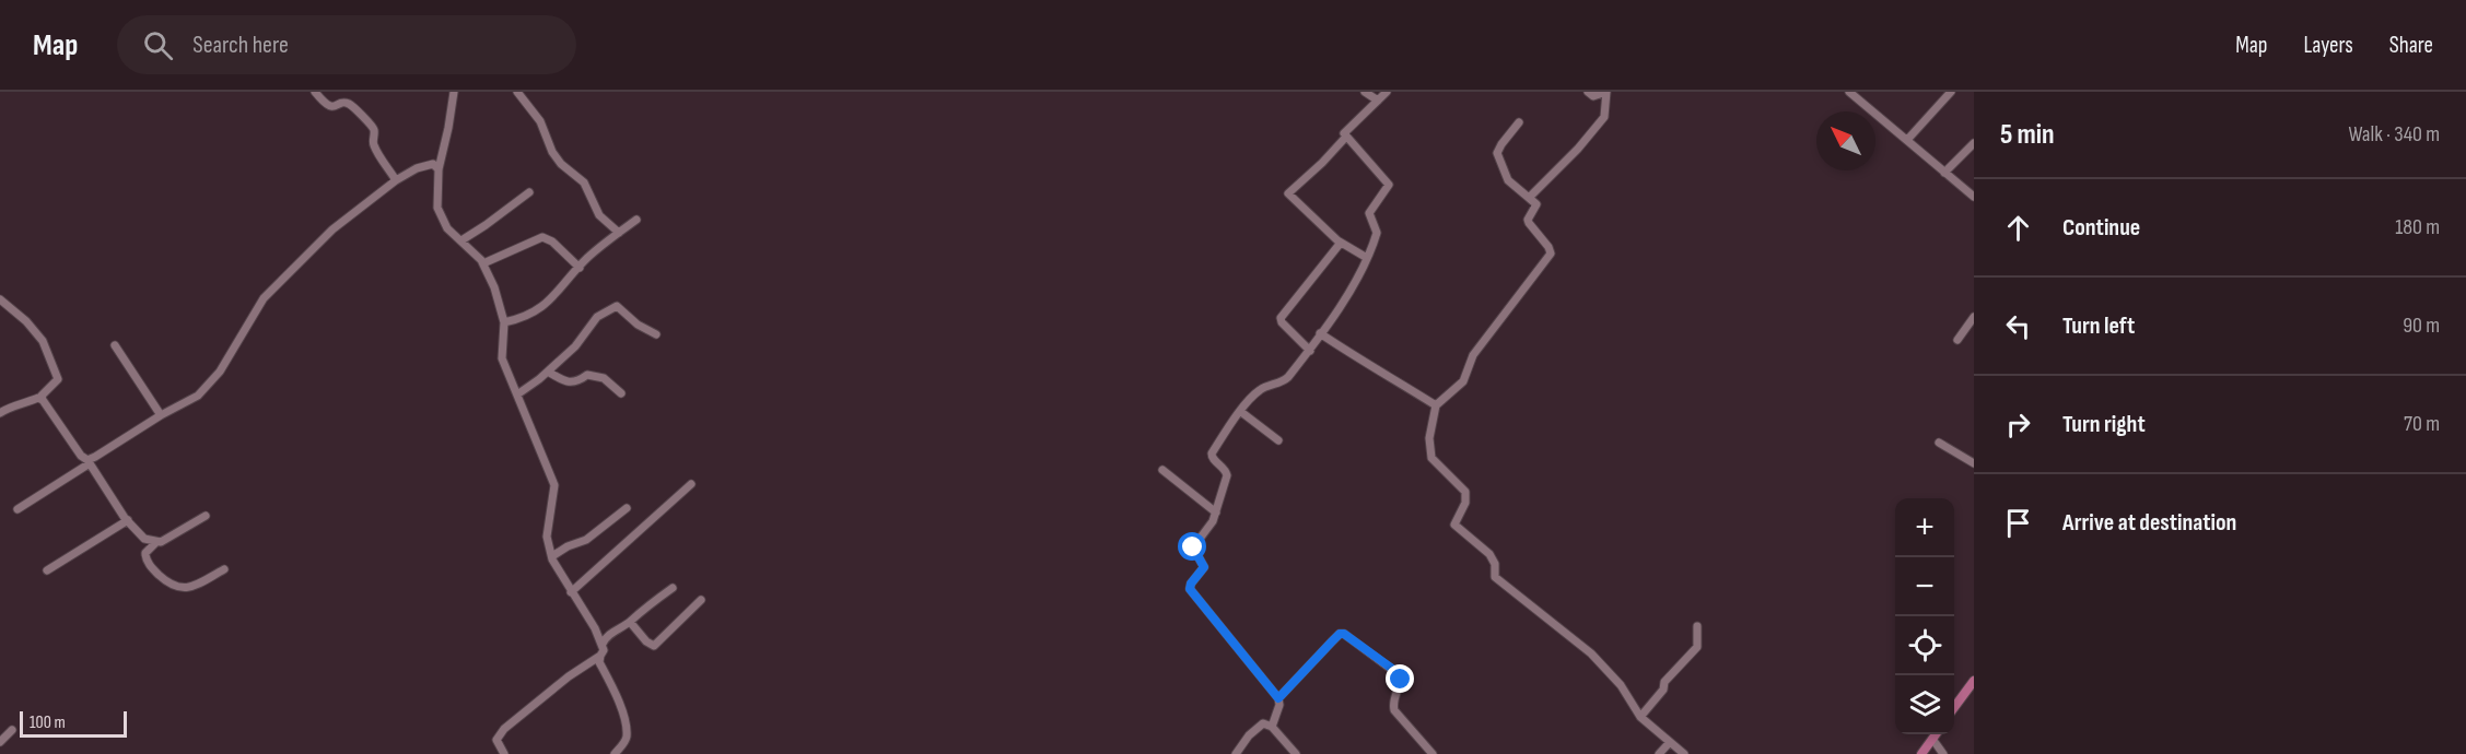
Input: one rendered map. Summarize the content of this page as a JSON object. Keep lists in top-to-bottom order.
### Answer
{
  "scale_bar": "100 m",
  "north": "top left",
  "page": {
    "header": "Map",
    "search": "Search here",
    "nav": ["Map", "Layers", "Share"],
    "heading": ["5 min", "Walk · 340 m"],
    "list": [
      ["Continue", "180 m"],
      ["Turn left", "90 m"],
      ["Turn right", "70 m"],
      "Arrive at destination"
    ],
    "map_buttons": ["+", "−"],
    "scale": "100 m"
  }
}
